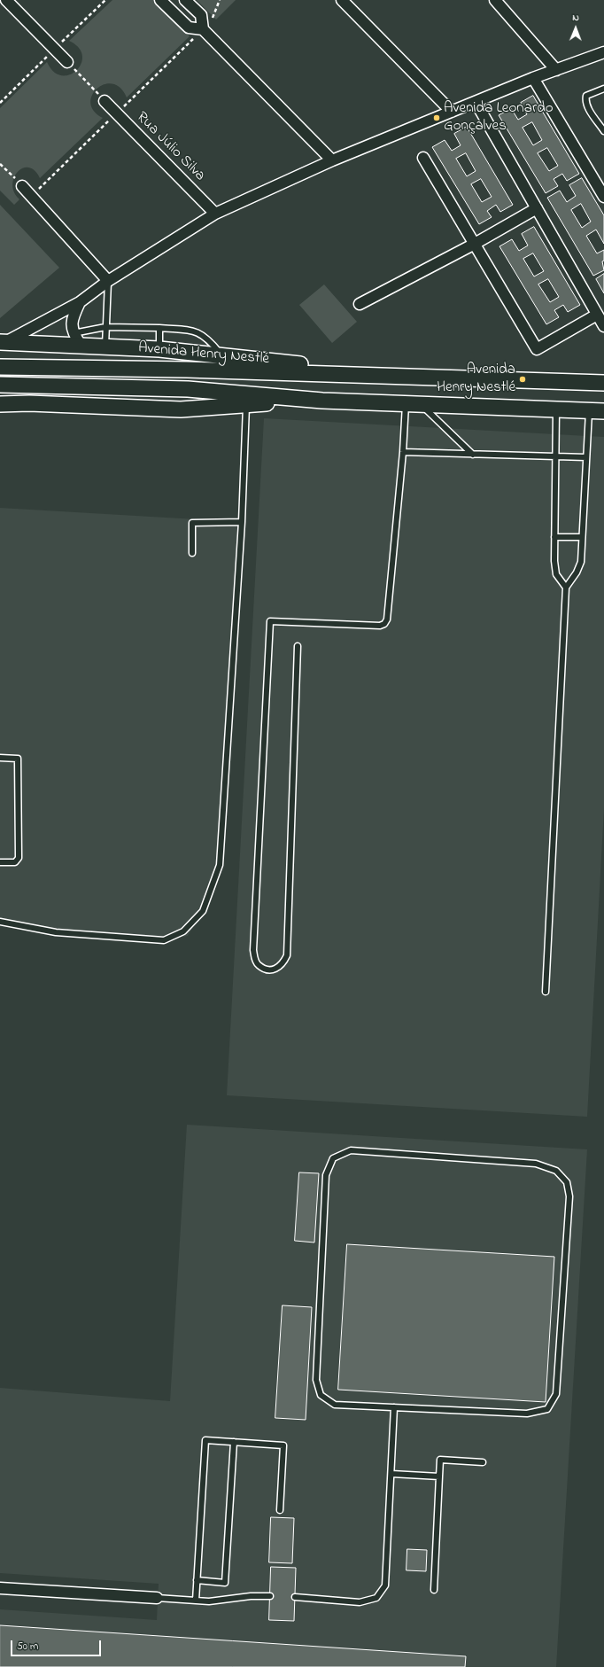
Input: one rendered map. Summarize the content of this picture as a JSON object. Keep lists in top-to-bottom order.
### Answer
{
  "streets": {
    "street": ["Rua Júlio Silva", "Avenida Henry Nestlé"]
  },
  "places": ["Avenida Leonardo Gonçalves", "Avenida Henry Nestlé"],
  "scale_bar": "50 m",
  "north": "top"
}
